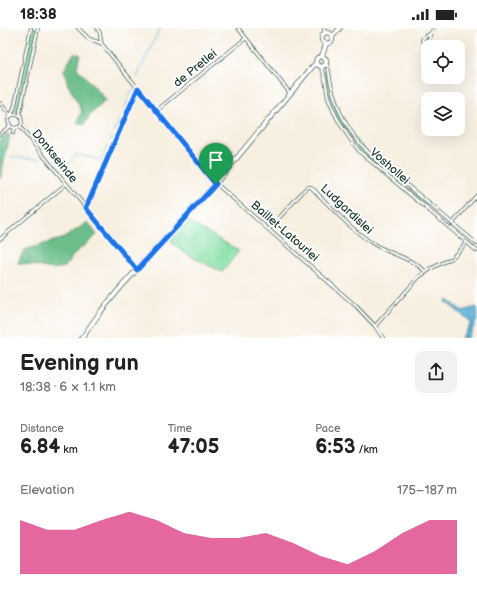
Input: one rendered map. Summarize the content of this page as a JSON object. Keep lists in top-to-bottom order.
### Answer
{
  "streets": {
    "street": [
      "de Pretlei",
      "Donkseinde",
      "Voshollei",
      "Ludgardislei",
      "Baillet-Latourlei"
    ]
  },
  "crossings": [
    ["de Pretlei", "Baillet-Latourlei"],
    ["Ludgardislei", "Baillet-Latourlei"]
  ],
  "page": {
    "status": "18:38",
    "heading": ["Evening run", "18:38 · 6 × 1.1 km"],
    "stats": [
      ["Distance", "6.84 km"],
      ["Time", "47:05"],
      ["Pace", "6:53 /km"]
    ],
    "chart": ["Elevation", "175–187 m"]
  }
}
